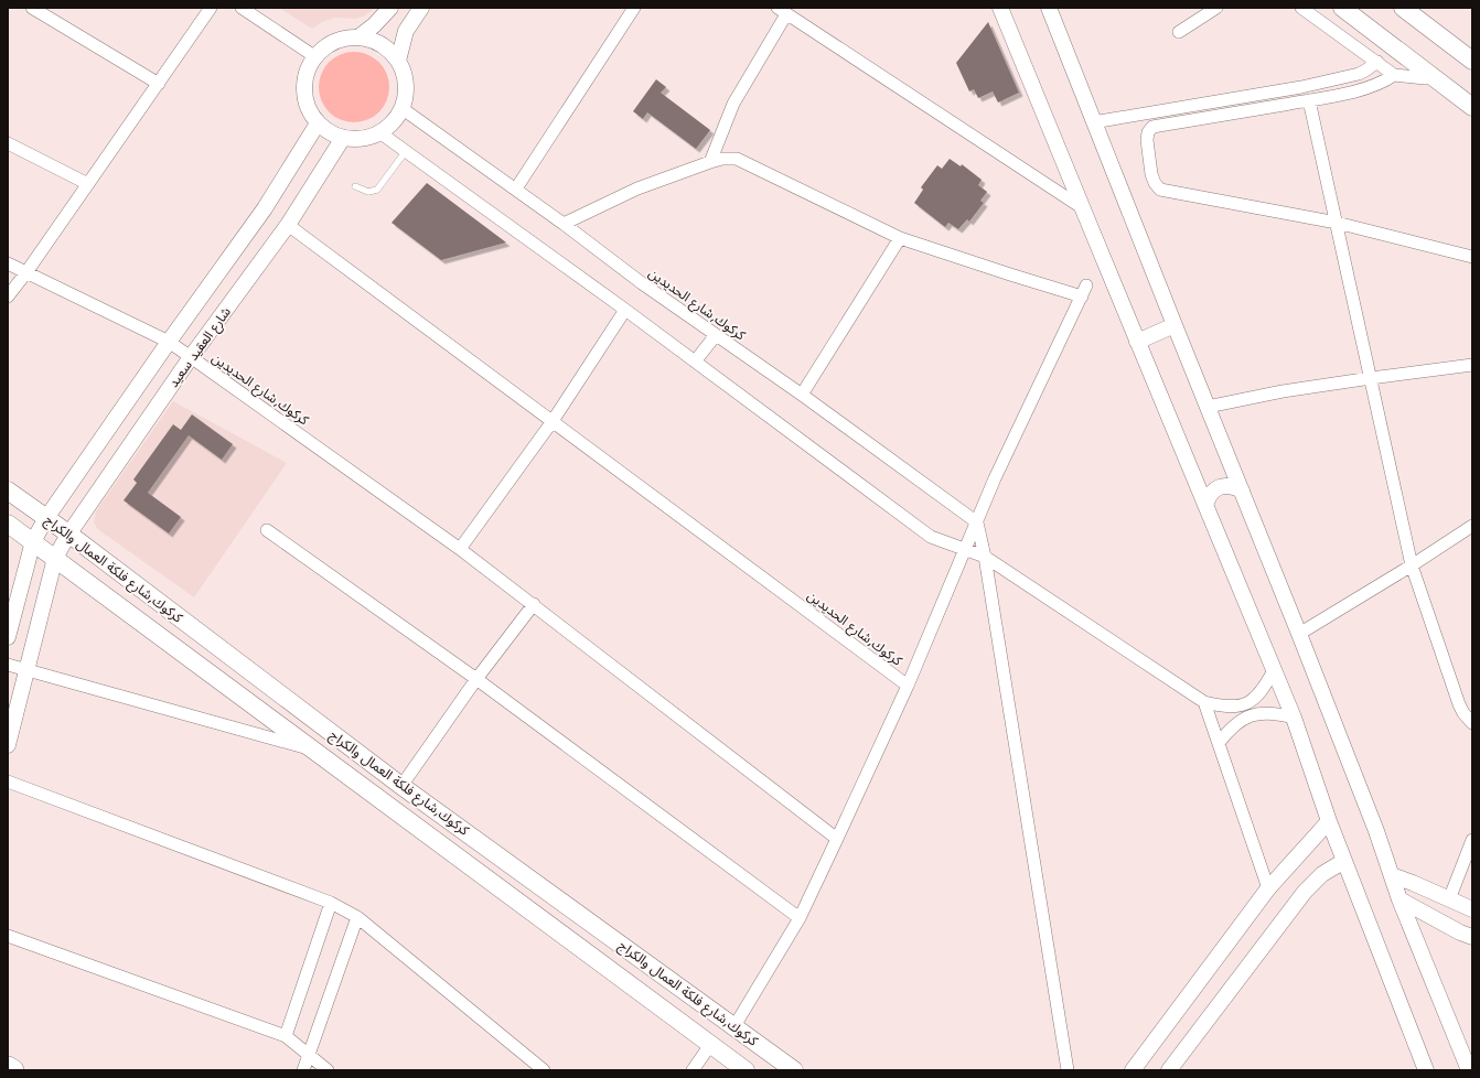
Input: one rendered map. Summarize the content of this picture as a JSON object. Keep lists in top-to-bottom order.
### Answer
{
  "streets": {
    "main road": ["كركوك,شارع فلكة العمال والكراج"],
    "street": ["كركوك,شارع الحديدين", "شارع العقيد سعيد"]
  },
  "crossings": [
    ["كركوك,شارع الحديدين", "شارع العقيد سعيد"],
    ["شارع العقيد سعيد", "كركوك,شارع فلكة العمال والكراج"]
  ]
}
